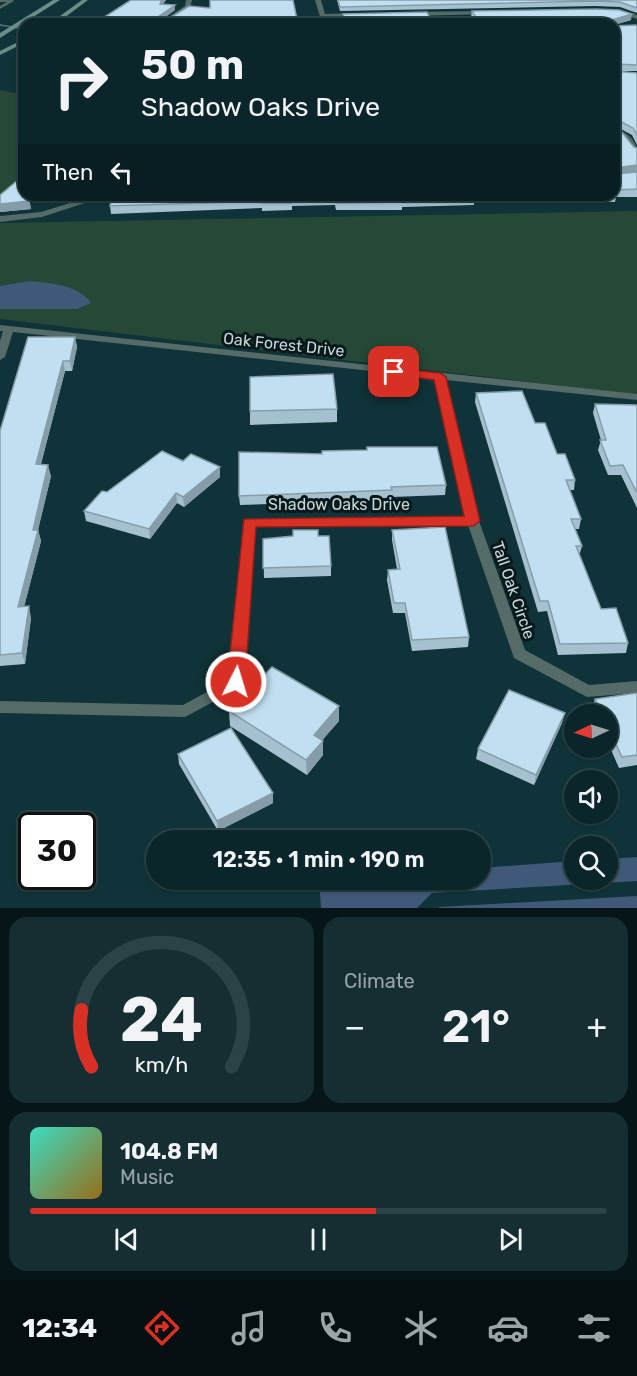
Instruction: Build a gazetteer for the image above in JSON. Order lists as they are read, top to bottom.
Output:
{
  "streets": {
    "street": ["Oak Forest Drive", "Shadow Oaks Drive", "Tall Oak Circle"]
  },
  "crossings": [
    ["Oak Forest Drive", "Tall Oak Circle"],
    ["Shadow Oaks Drive", "Tall Oak Circle"]
  ],
  "north": "left",
  "page": {
    "turn": ["50 m", "Shadow Oaks Drive"],
    "then": "Then",
    "limit": "30",
    "trip": "12:35 · 1 min · 190 m",
    "tile": "Climate",
    "heat": ["−", "21°", "+"],
    "song": ["104.8 FM", "Music"],
    "tabs": "12:34",
    "gauge": ["24", "km/h"]
  }
}
